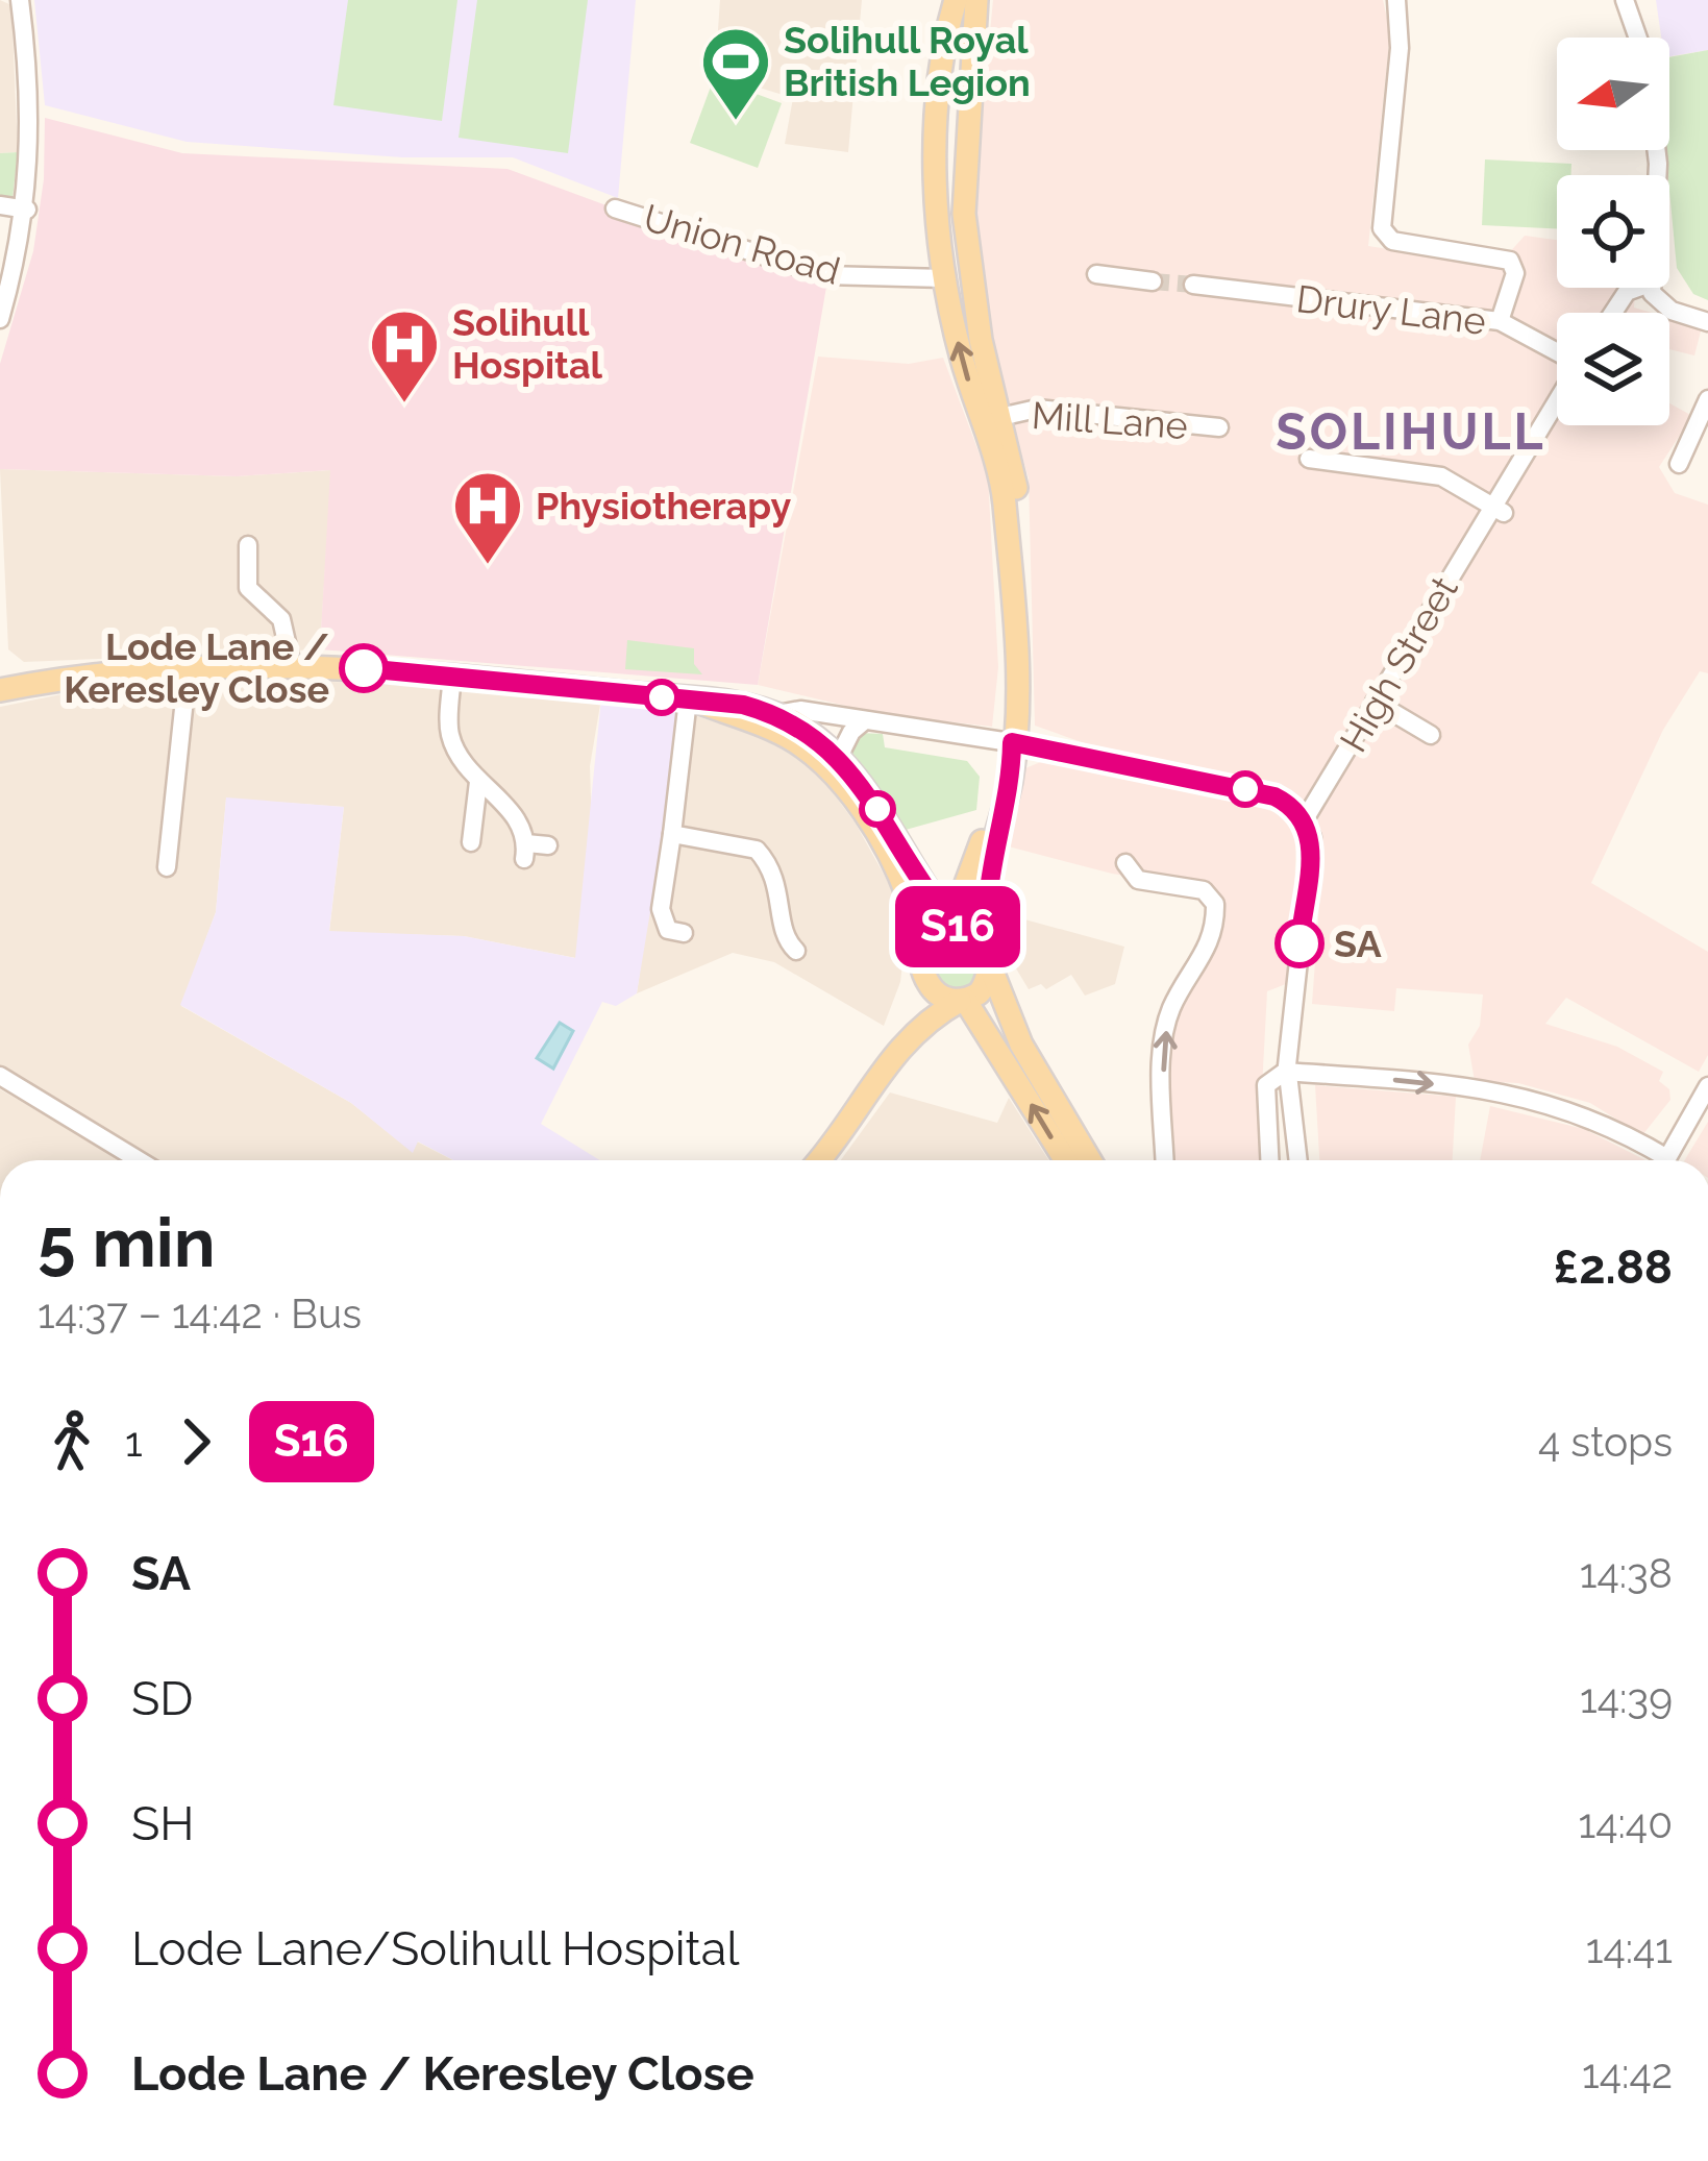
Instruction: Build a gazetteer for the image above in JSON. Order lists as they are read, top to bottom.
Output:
{
  "streets": {
    "street": [
      "Union Road",
      "Drury Lane",
      "Mill Lane",
      "High Street"
    ]
  },
  "districts": ["SOLIHULL"],
  "places": {
    "sports": ["Solihull Royal British Legion"],
    "hospital": ["Solihull Hospital", "Physiotherapy"],
    "other": ["Lode Lane / Keresley Close", "SA"]
  },
  "lines": ["bus line S16"],
  "north": "left",
  "page": {
    "on_map": "S16",
    "heading": ["5 min", "14:37 – 14:42 · Bus", "£2.88"],
    "legs": ["1", "S16", "4 stops"],
    "list": [
      {
        "name": "SA",
        "value": "14:38"
      },
      {
        "name": "SD",
        "value": "14:39"
      },
      {
        "name": "SH",
        "value": "14:40"
      },
      {
        "name": "Lode Lane/Solihull Hospital",
        "value": "14:41"
      },
      {
        "name": "Lode Lane / Keresley Close",
        "value": "14:42"
      }
    ]
  }
}
